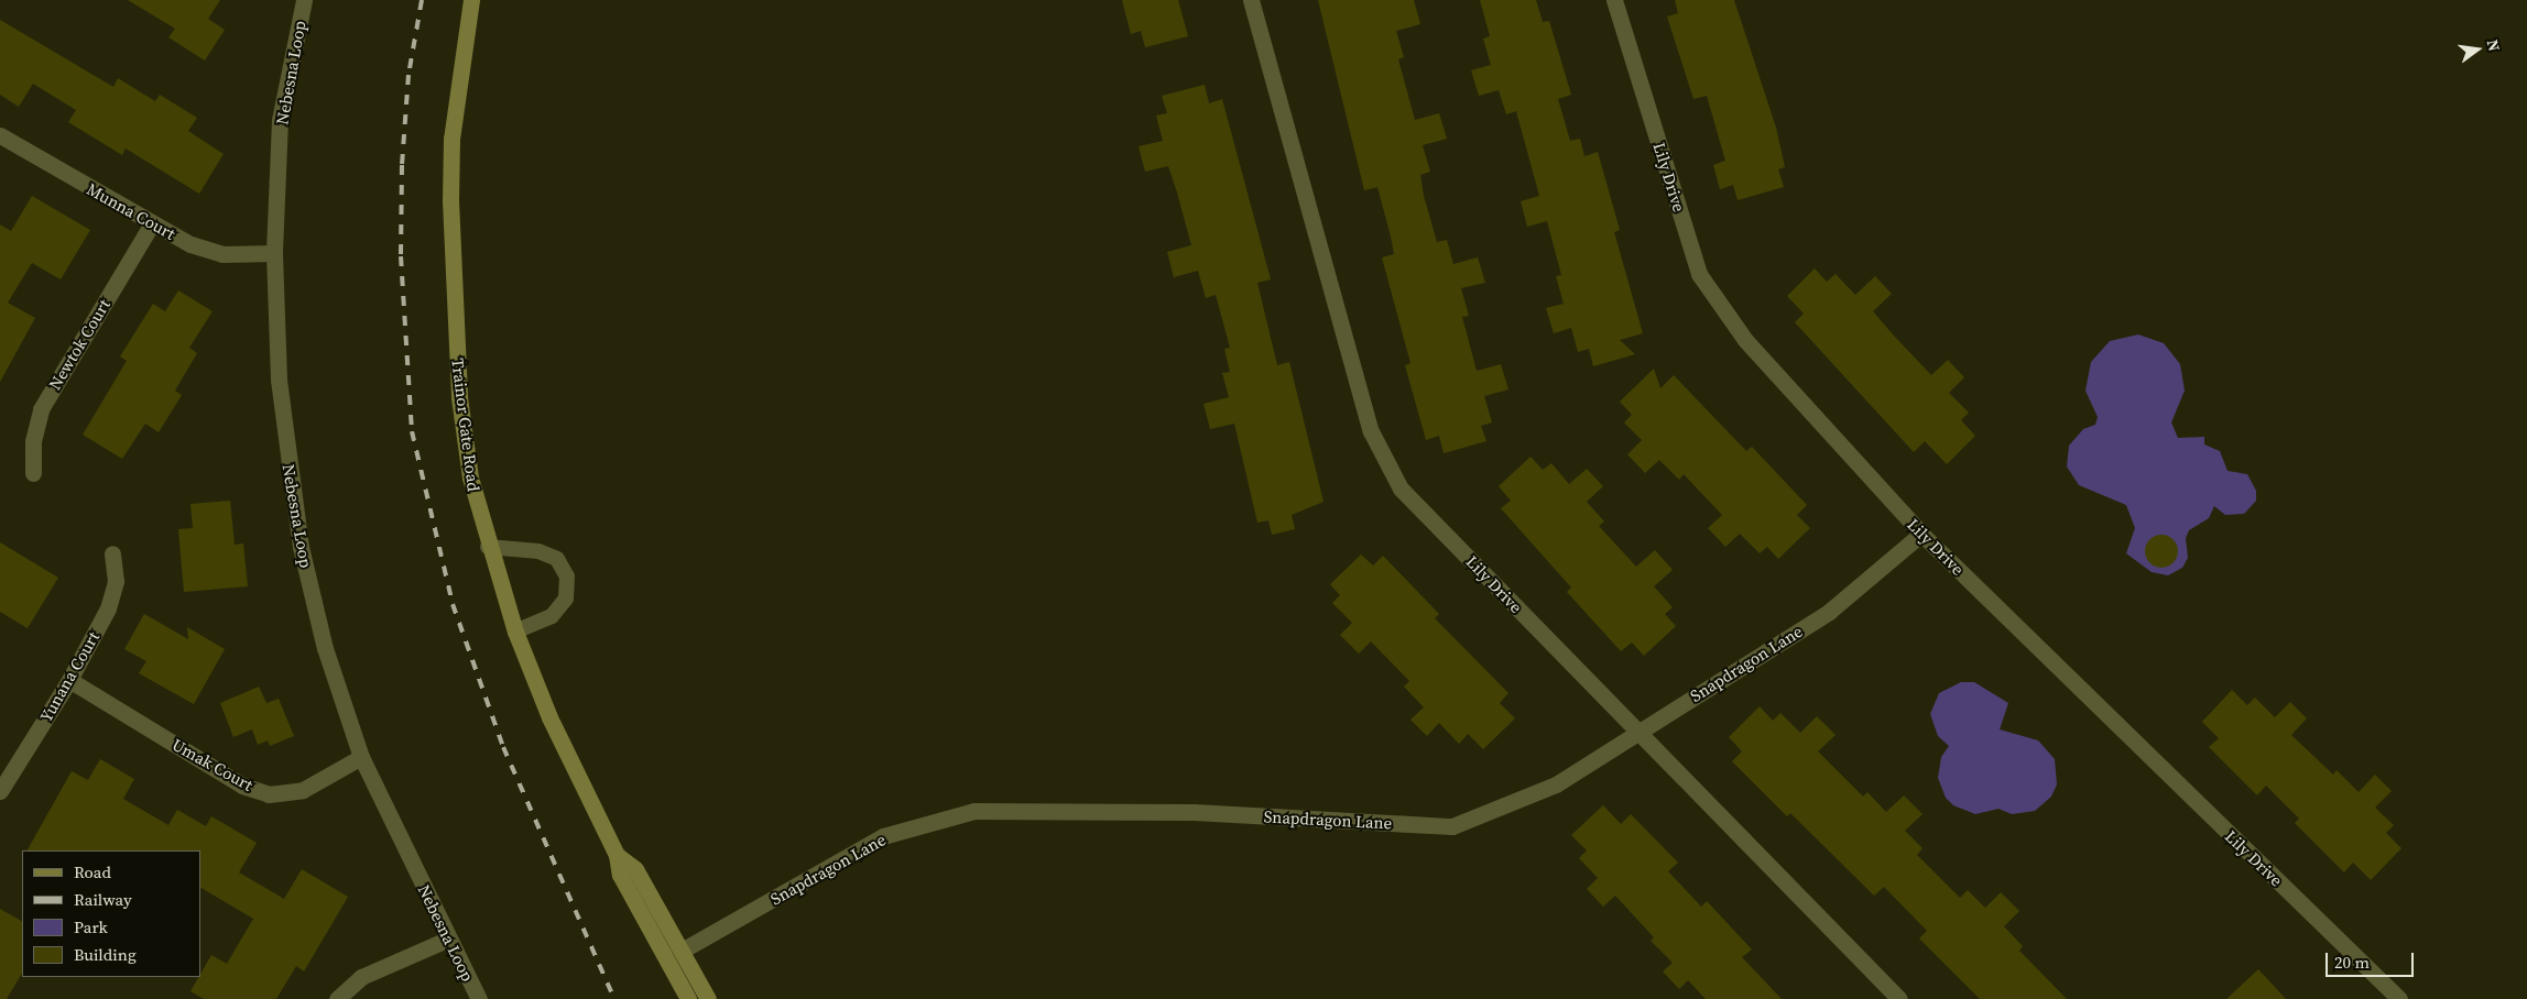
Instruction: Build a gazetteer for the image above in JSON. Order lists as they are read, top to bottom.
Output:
{
  "streets": {
    "main road": ["Trainor Gate Road"],
    "street": [
      "Nebesna Loop",
      "Lily Drive",
      "Munna Court",
      "Newtok Court",
      "Snapdragon Lane",
      "Yunana Court",
      "Umak Court"
    ]
  },
  "crossings": [
    ["Nebesna Loop", "Munna Court"],
    ["Nebesna Loop", "Umak Court"],
    ["Lily Drive", "Snapdragon Lane"],
    ["Munna Court", "Newtok Court"],
    ["Trainor Gate Road", "Snapdragon Lane"],
    ["Yunana Court", "Umak Court"]
  ],
  "legend": [
    "Road",
    "Railway",
    "Park",
    "Building"
  ],
  "scale_bar": "20 m",
  "north": "right"
}
